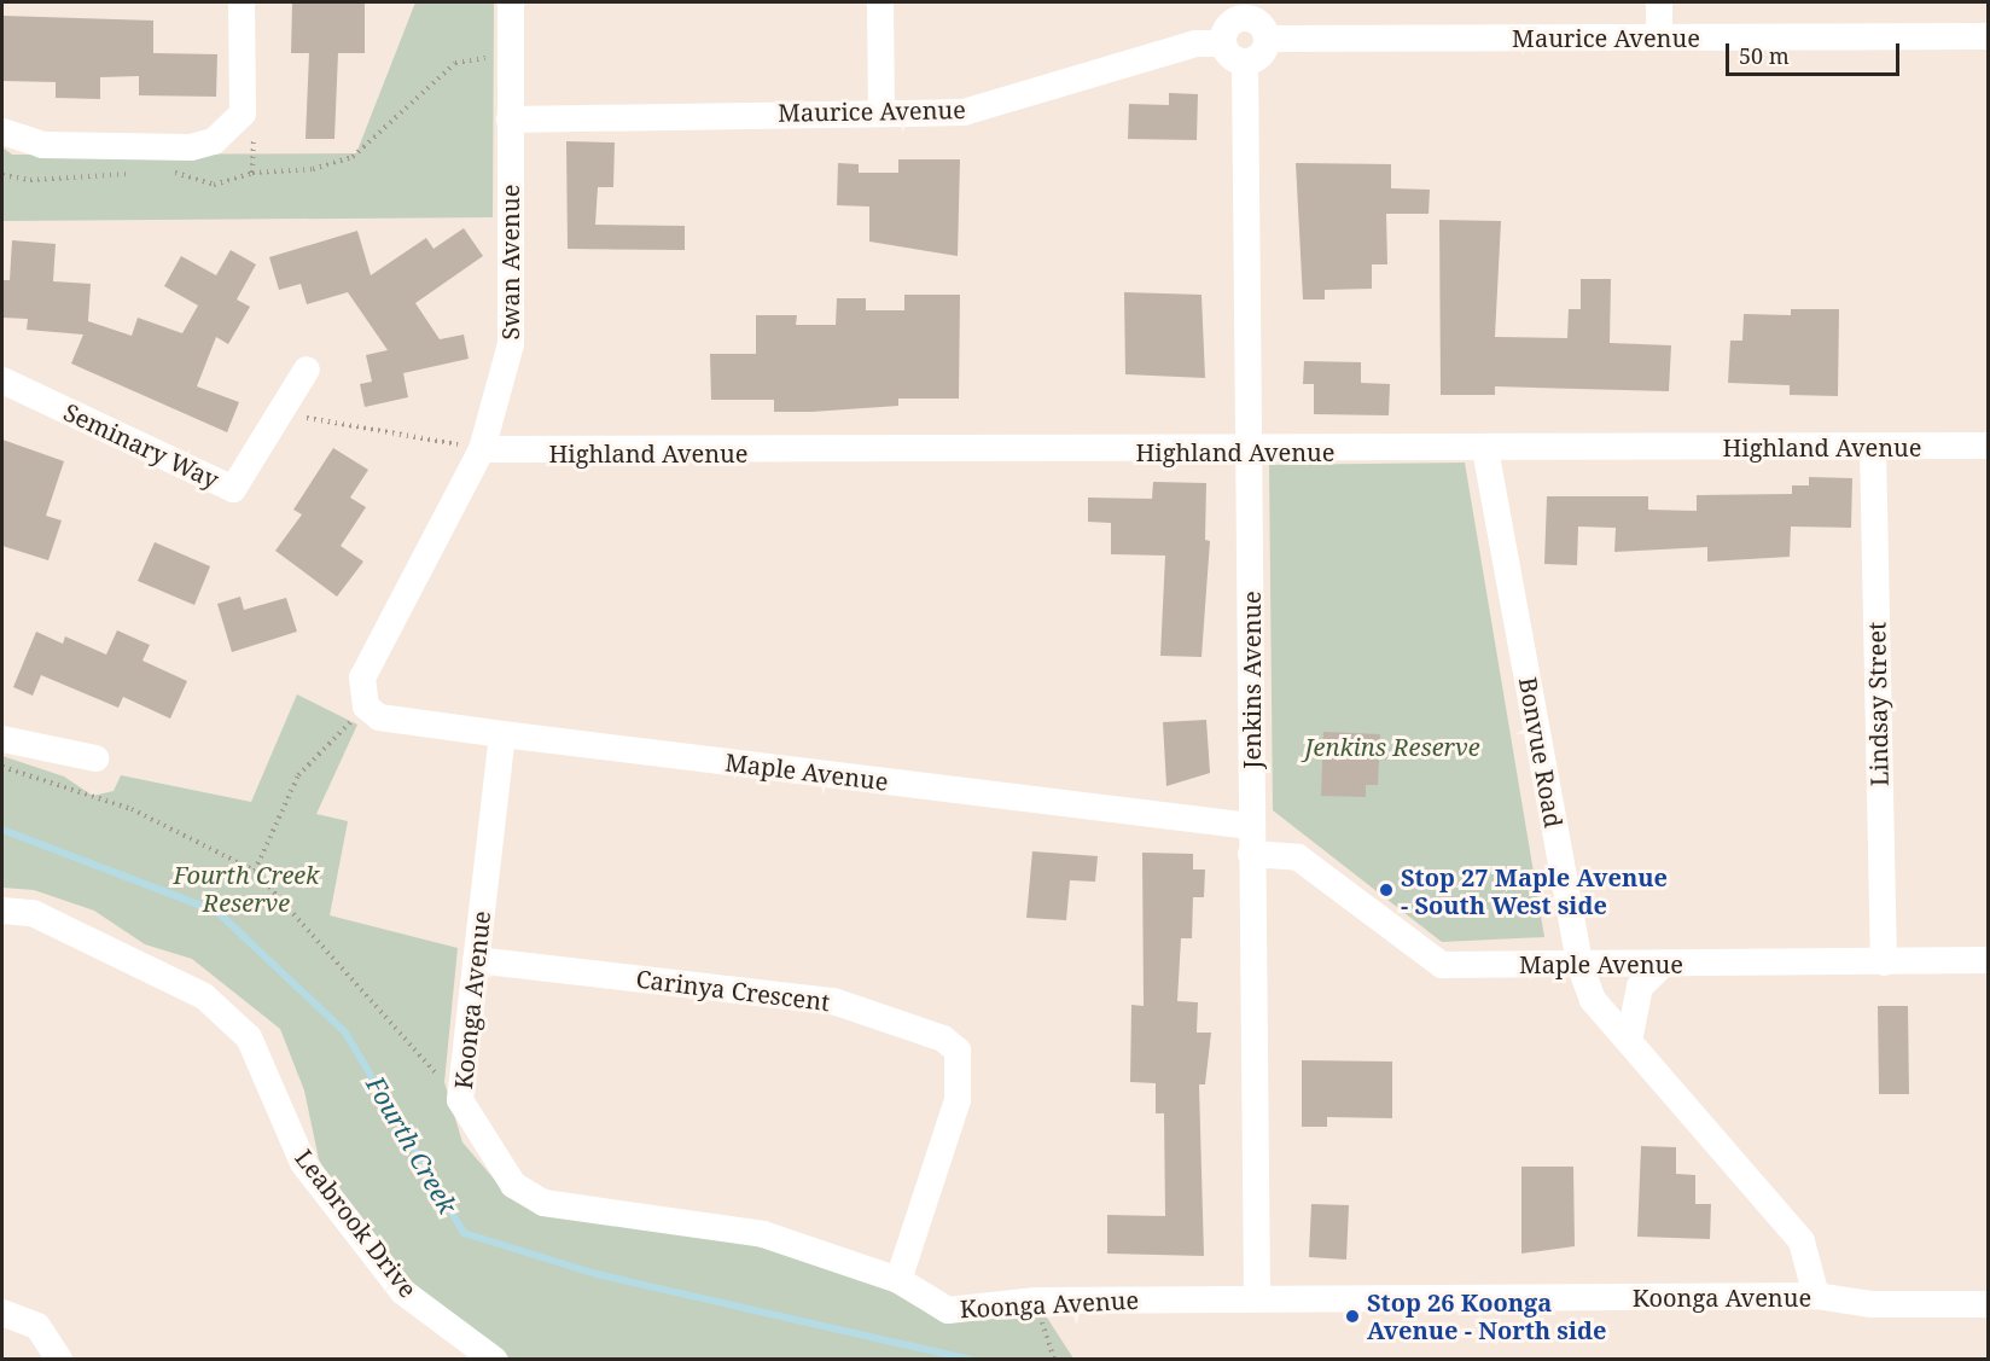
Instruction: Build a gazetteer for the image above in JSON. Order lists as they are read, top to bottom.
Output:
{
  "streets": {
    "street": [
      "Maurice Avenue",
      "Swan Avenue",
      "Seminary Way",
      "Highland Avenue",
      "Jenkins Avenue",
      "Lindsay Street",
      "Bonvue Road",
      "Maple Avenue",
      "Carinya Crescent",
      "Koonga Avenue",
      "Leabrook Drive"
    ]
  },
  "crossings": [
    ["Maurice Avenue", "Swan Avenue"],
    ["Maurice Avenue", "Jenkins Avenue"],
    ["Swan Avenue", "Highland Avenue"],
    ["Swan Avenue", "Maple Avenue"],
    ["Highland Avenue", "Jenkins Avenue"],
    ["Highland Avenue", "Lindsay Street"],
    ["Highland Avenue", "Bonvue Road"],
    ["Jenkins Avenue", "Maple Avenue"],
    ["Jenkins Avenue", "Koonga Avenue"],
    ["Lindsay Street", "Maple Avenue"],
    ["Bonvue Road", "Maple Avenue"],
    ["Bonvue Road", "Koonga Avenue"],
    ["Maple Avenue", "Koonga Avenue"],
    ["Carinya Crescent", "Koonga Avenue"]
  ],
  "water": ["Fourth Creek"],
  "parks": ["Jenkins Reserve", "Fourth Creek Reserve"],
  "places": ["Stop 27 Maple Avenue - South West side", "Stop 26 Koonga Avenue - North side"],
  "scale_bar": "50 m"
}
